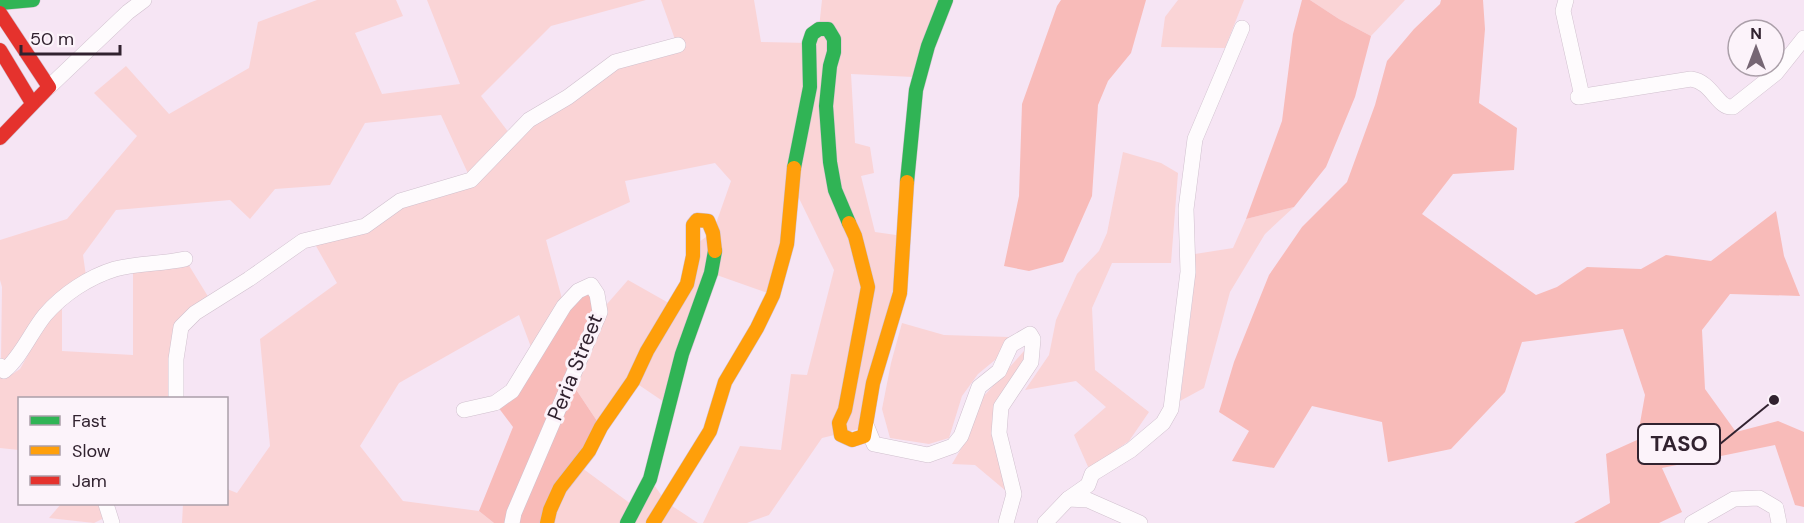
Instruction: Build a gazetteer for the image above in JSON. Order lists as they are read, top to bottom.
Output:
{
  "streets": {
    "street": ["Peria Street"]
  },
  "places": ["TASO"],
  "legend": ["Fast", "Slow", "Jam"],
  "scale_bar": "50 m",
  "north": "top"
}
